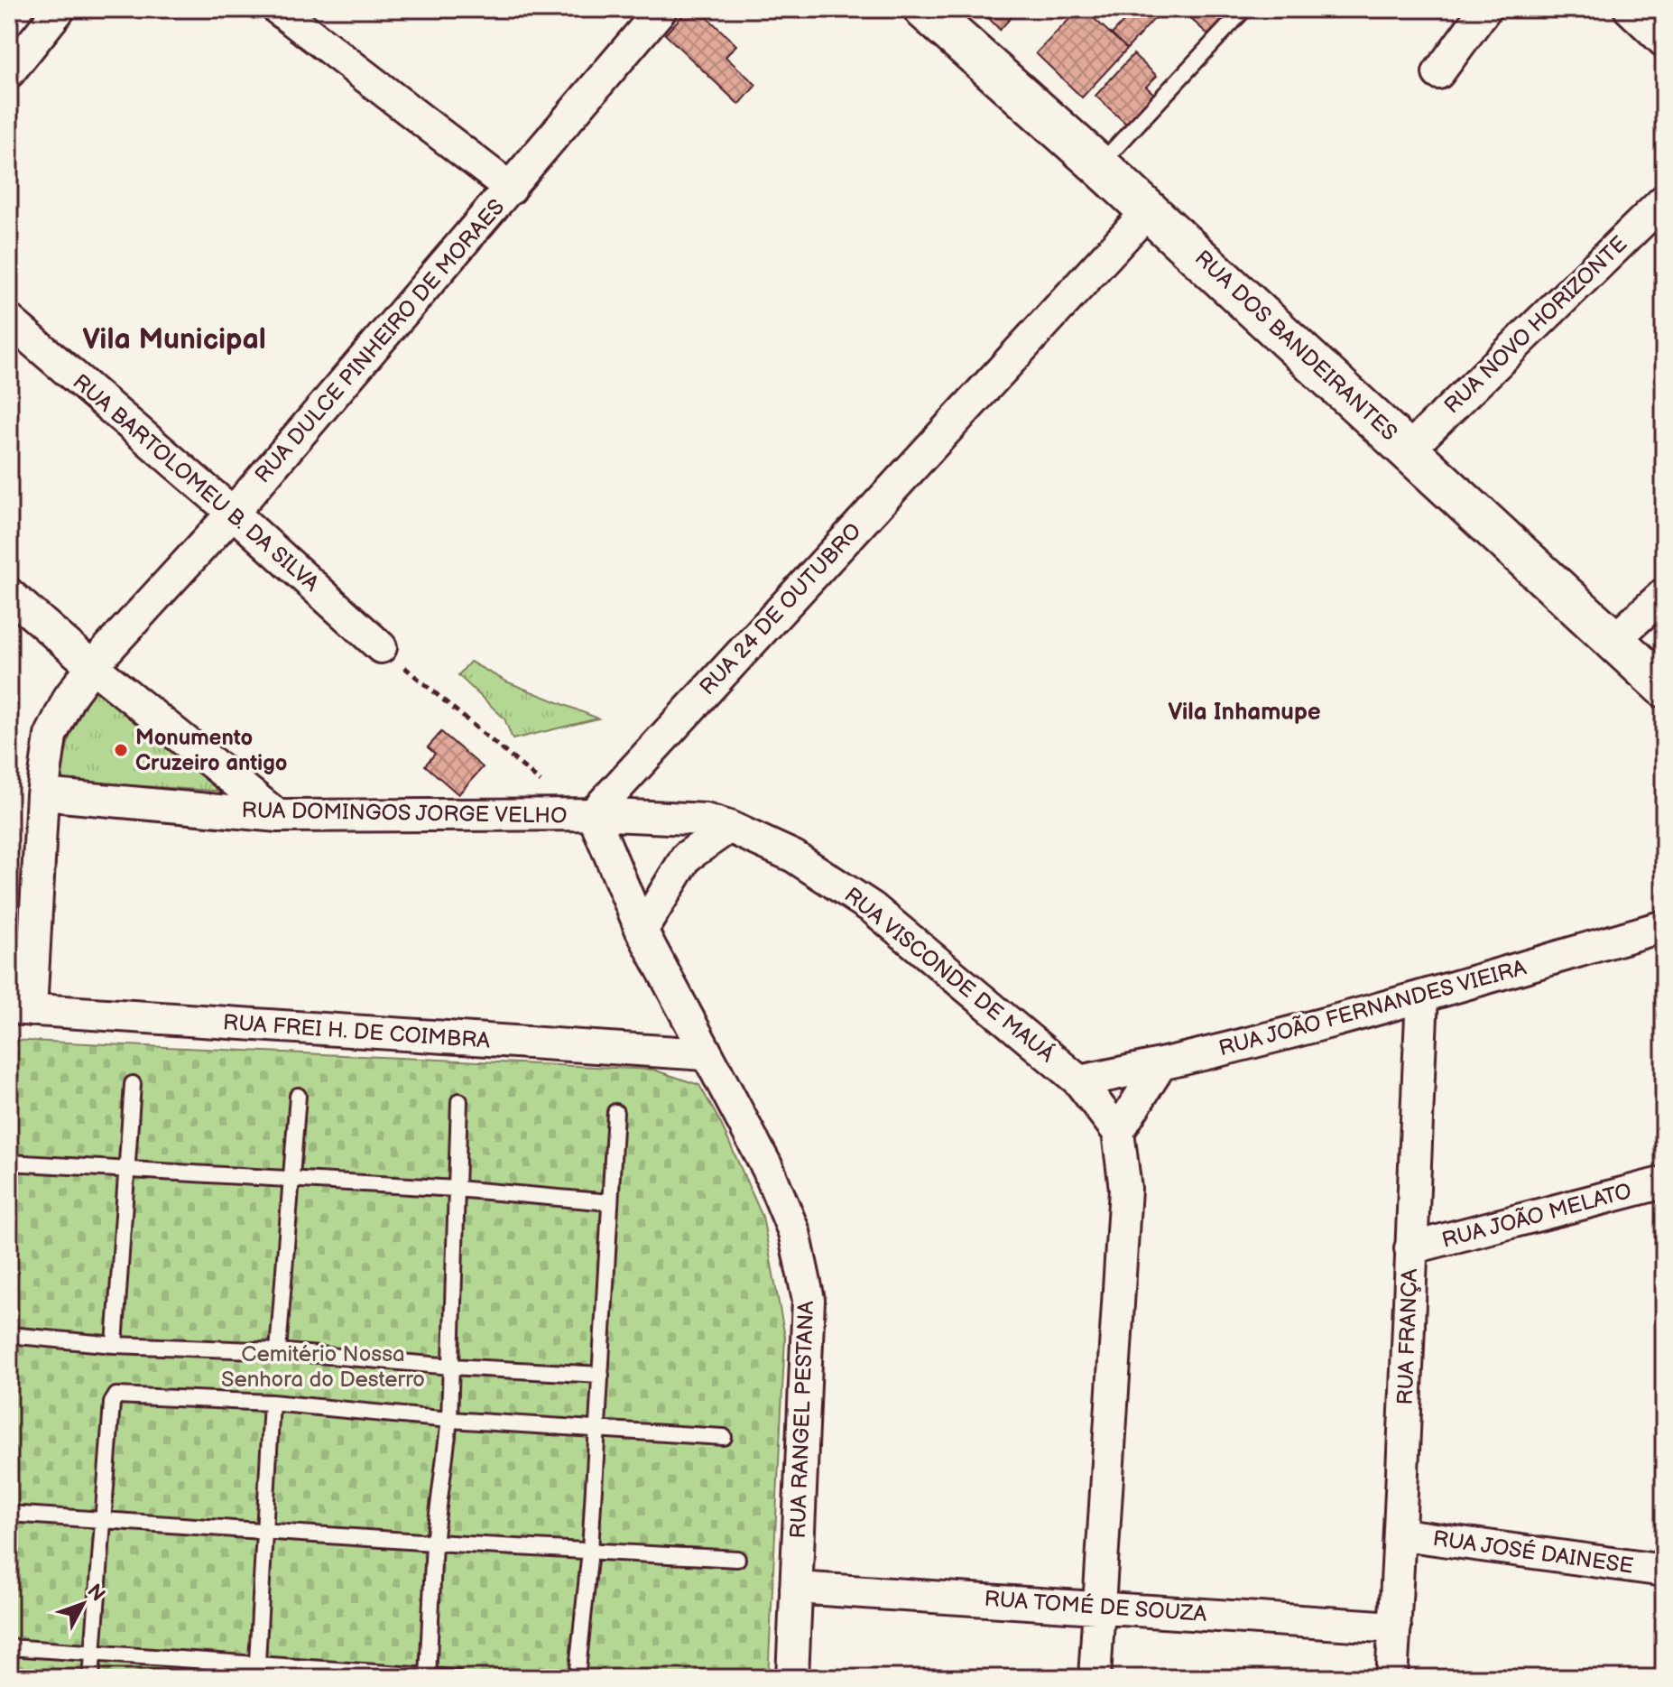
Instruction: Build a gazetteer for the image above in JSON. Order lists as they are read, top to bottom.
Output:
{
  "streets": {
    "street": [
      "RUA NOVO HORIZONTE",
      "RUA DULCE PINHEIRO DE MORAES",
      "RUA DOS BANDEIRANTES",
      "RUA BARTOLOMEU B. DA SILVA",
      "RUA 24 DE OUTUBRO",
      "RUA DOMINGOS JORGE VELHO",
      "RUA VISCONDE DE MAUÁ",
      "RUA JOÃO FERNANDES VIEIRA",
      "RUA FREI H. DE COIMBRA",
      "RUA JOÃO MELATO",
      "RUA FRANÇA",
      "RUA RANGEL PESTANA",
      "RUA JOSÉ DAINESE",
      "RUA TOMÉ DE SOUZA"
    ]
  },
  "crossings": [
    ["RUA NOVO HORIZONTE", "RUA DOS BANDEIRANTES"],
    ["RUA DULCE PINHEIRO DE MORAES", "RUA BARTOLOMEU B. DA SILVA"],
    ["RUA DULCE PINHEIRO DE MORAES", "RUA DOMINGOS JORGE VELHO"],
    ["RUA DULCE PINHEIRO DE MORAES", "RUA FREI H. DE COIMBRA"],
    ["RUA DOS BANDEIRANTES", "RUA 24 DE OUTUBRO"],
    ["RUA 24 DE OUTUBRO", "RUA DOMINGOS JORGE VELHO"],
    ["RUA 24 DE OUTUBRO", "RUA VISCONDE DE MAUÁ"],
    ["RUA DOMINGOS JORGE VELHO", "RUA VISCONDE DE MAUÁ"],
    ["RUA VISCONDE DE MAUÁ", "RUA JOÃO FERNANDES VIEIRA"],
    ["RUA JOÃO FERNANDES VIEIRA", "RUA FRANÇA"],
    ["RUA FREI H. DE COIMBRA", "RUA RANGEL PESTANA"],
    ["RUA JOÃO MELATO", "RUA FRANÇA"],
    ["RUA FRANÇA", "RUA JOSÉ DAINESE"],
    ["RUA FRANÇA", "RUA TOMÉ DE SOUZA"],
    ["RUA RANGEL PESTANA", "RUA TOMÉ DE SOUZA"]
  ],
  "districts": ["Vila Municipal", "Vila Inhamupe"],
  "parks": ["Cemitério Nossa Senhora do Desterro"],
  "places": ["Monumento Cruzeiro antigo"],
  "north": "top right"
}
